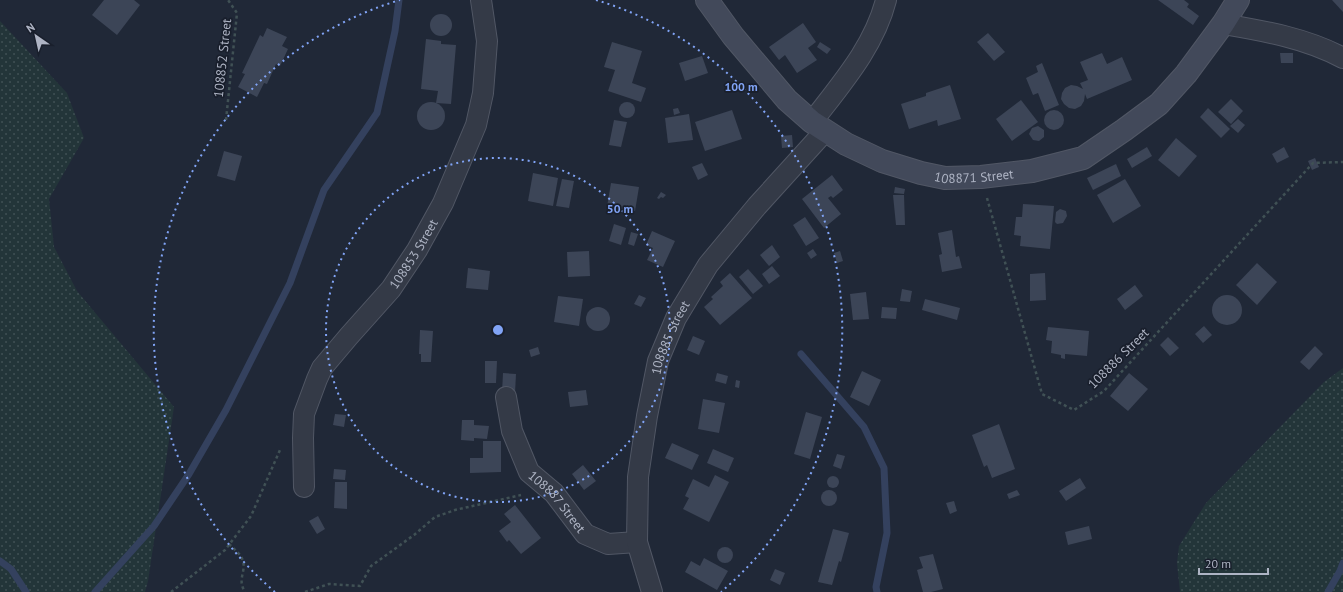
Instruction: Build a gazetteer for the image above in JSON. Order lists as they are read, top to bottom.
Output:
{
  "streets": {
    "street": [
      "108871 Street",
      "108853 Street",
      "108885 Street",
      "108887 Street"
    ],
    "path": ["108852 Street", "108886 Street"]
  },
  "crossings": [
    ["108871 Street", "108885 Street"],
    ["108871 Street", "108886 Street"],
    ["108885 Street", "108887 Street"]
  ],
  "scale_bar": "20 m",
  "north": "top left",
  "rings": ["100 m", "50 m"]
}
